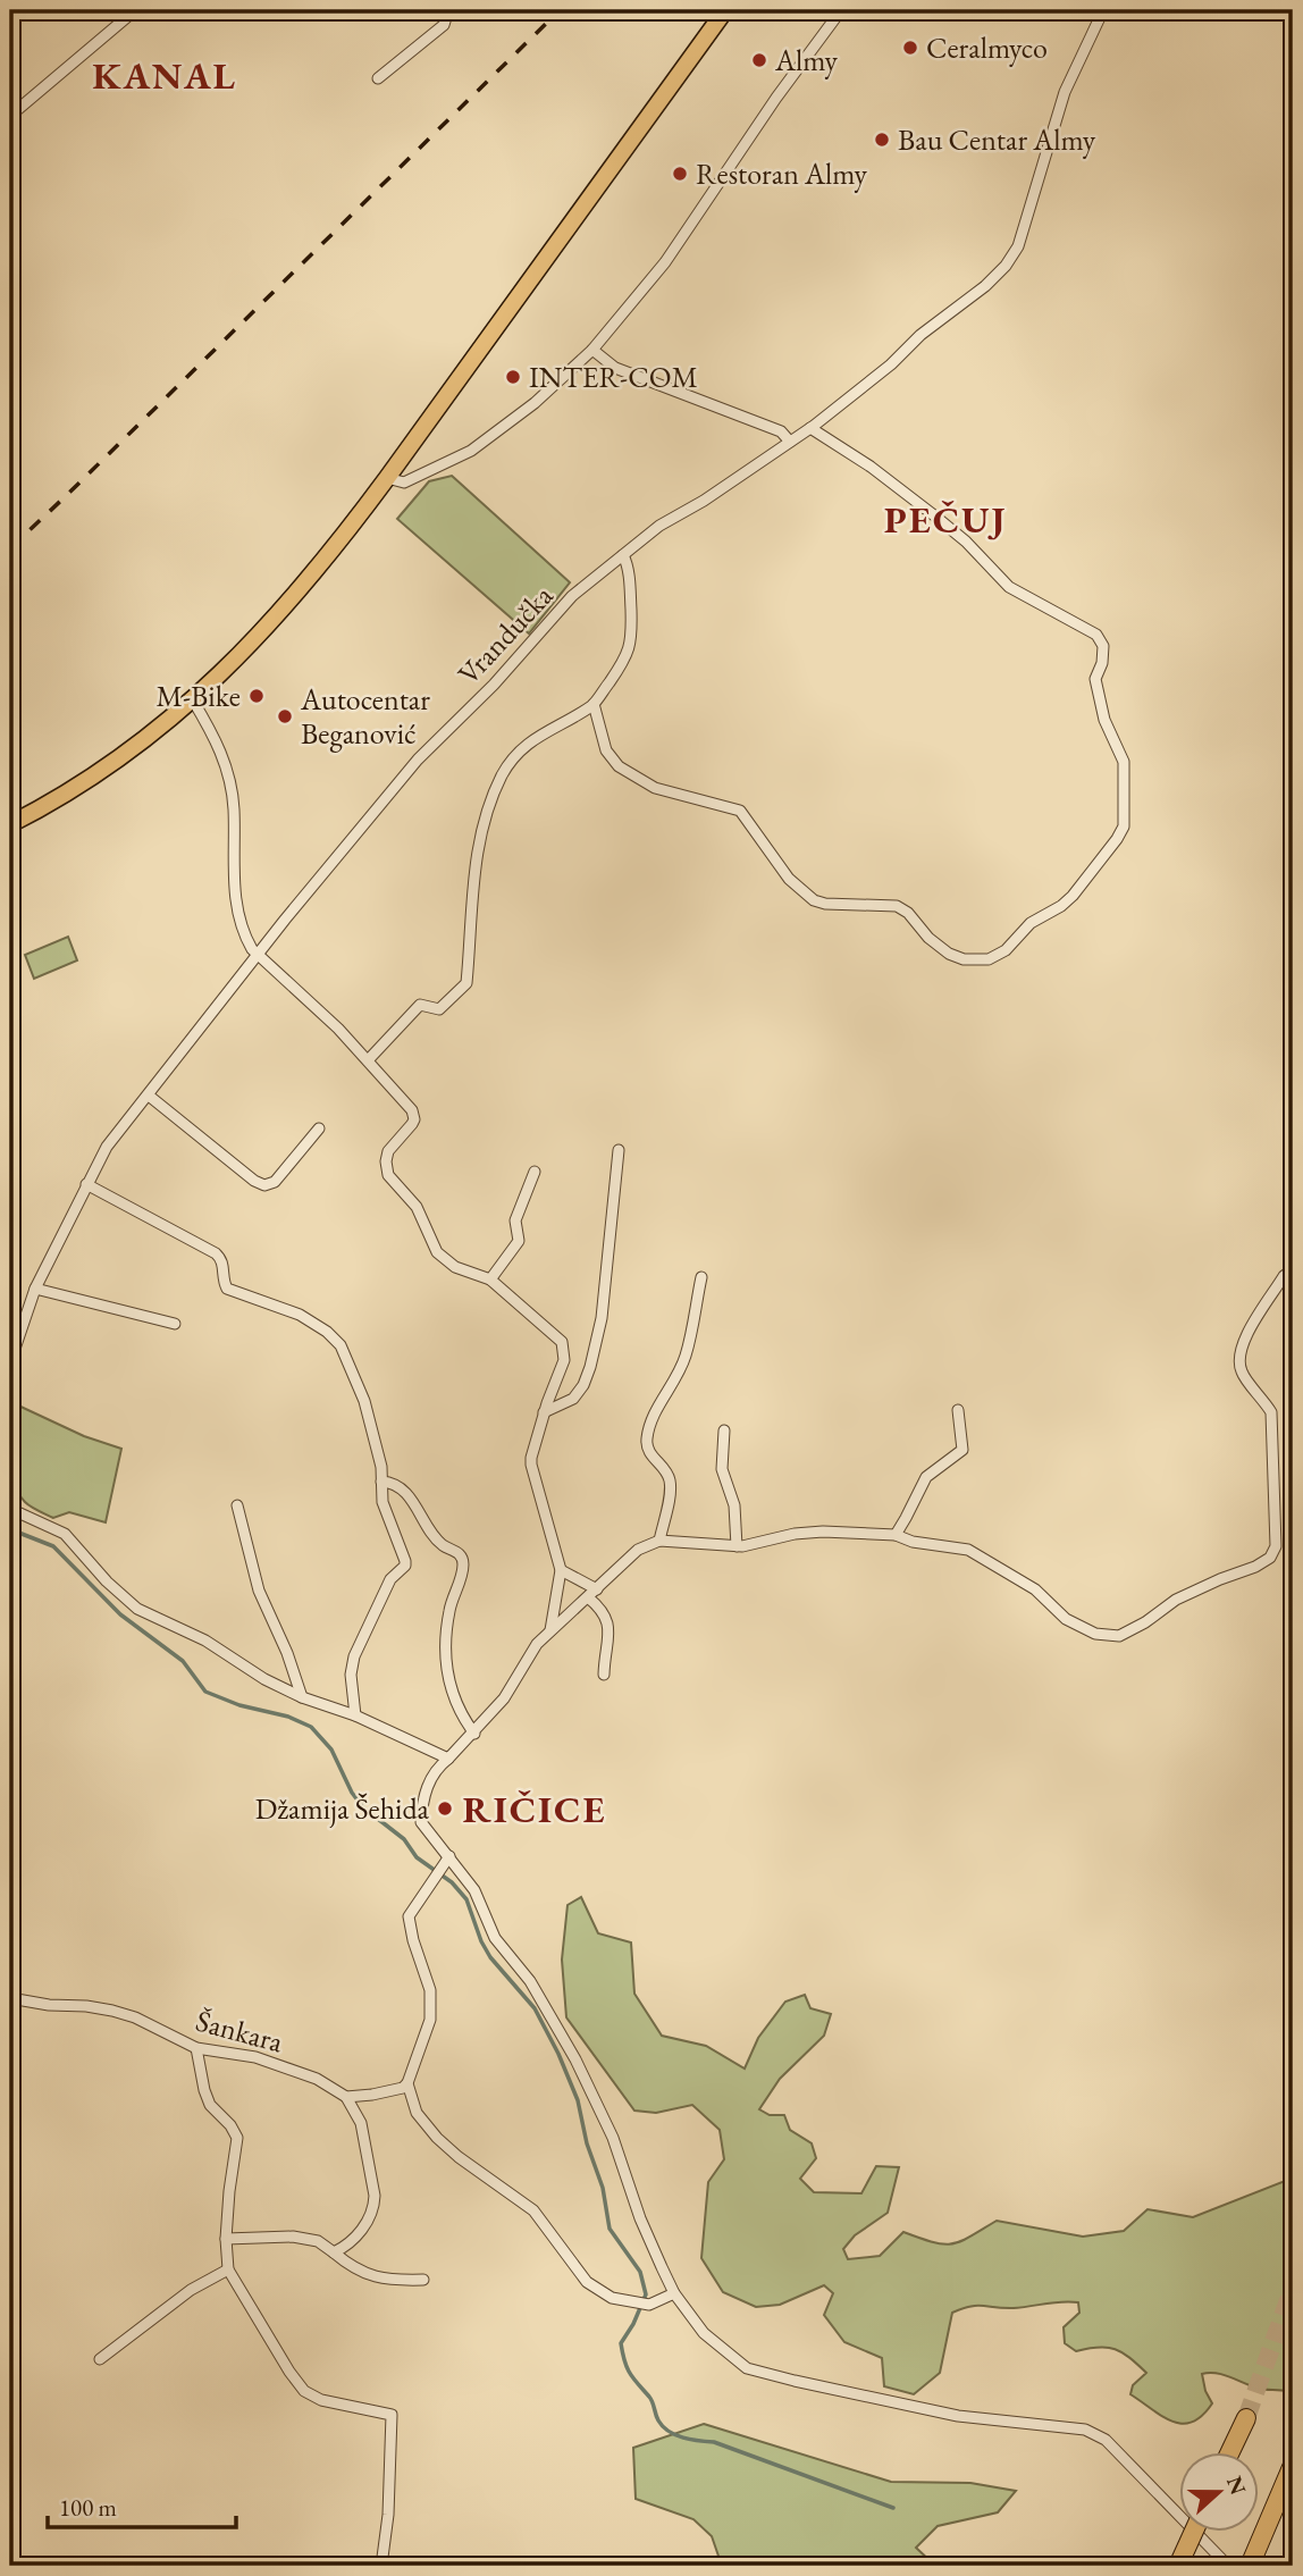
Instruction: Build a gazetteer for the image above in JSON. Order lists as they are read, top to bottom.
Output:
{
  "streets": {
    "street": ["Vrandučka", "Šankara"]
  },
  "districts": ["KANAL", "PEČUJ", "RIČICE"],
  "places": [
    "Ceralmyco",
    "Almy",
    "Bau Centar Almy",
    "Restoran Almy",
    "INTER-COM",
    "M-Bike",
    "Autocentar Beganović",
    "Džamija Šehida"
  ],
  "scale_bar": "100 m",
  "north": "right"
}
